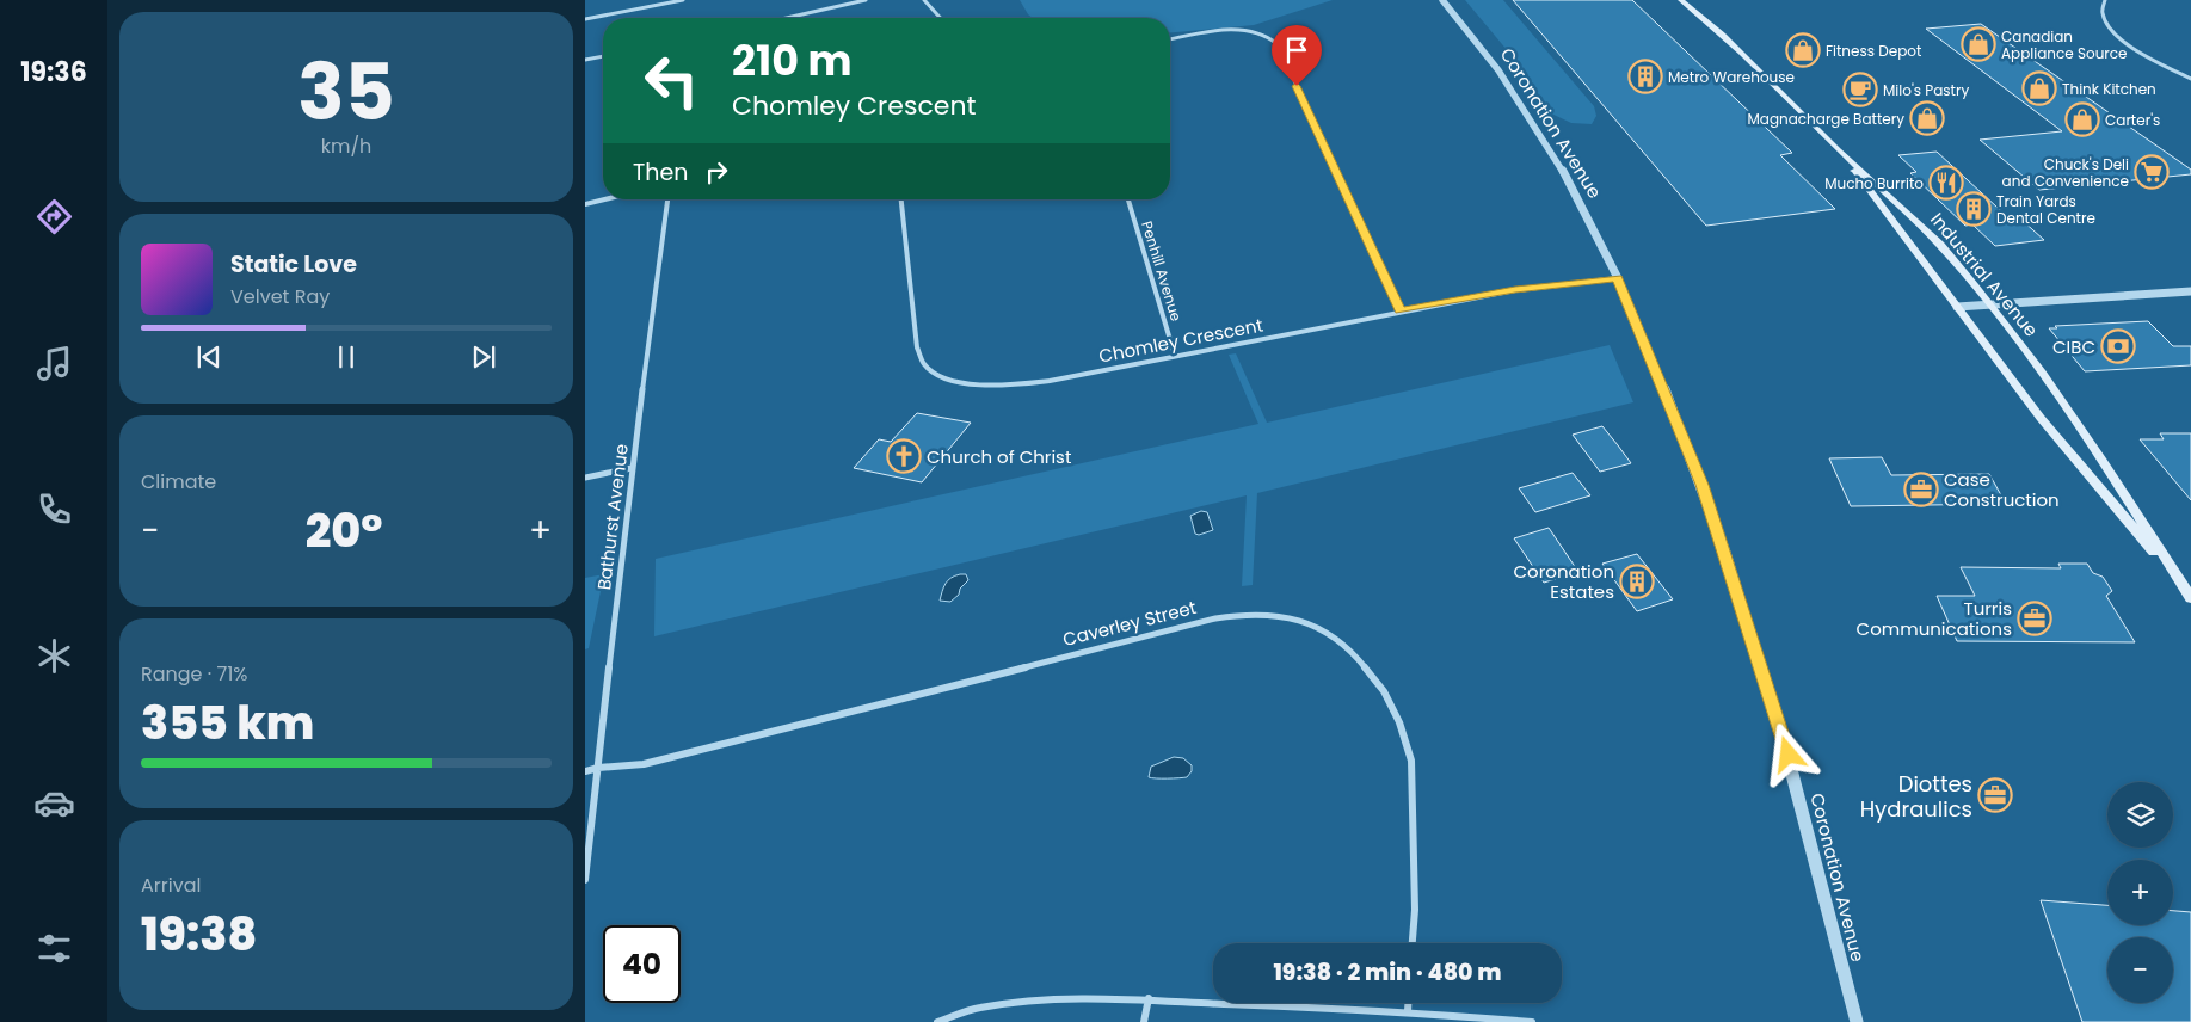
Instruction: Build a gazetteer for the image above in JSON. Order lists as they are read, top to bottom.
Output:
{
  "streets": {
    "main road": ["Industrial Avenue"],
    "street": [
      "Coronation Avenue",
      "Penhill Avenue",
      "Chomley Crescent",
      "Bathurst Avenue",
      "Caverley Street"
    ]
  },
  "crossings": [
    ["Coronation Avenue", "Chomley Crescent"],
    ["Penhill Avenue", "Chomley Crescent"],
    ["Bathurst Avenue", "Caverley Street"]
  ],
  "places": {
    "shop": [
      "Canadian Appliance Source",
      "Fitness Depot",
      "Think Kitchen",
      "Magnacharge Battery",
      "Carter's"
    ],
    "building": ["Metro Warehouse", "Train Yards Dental Centre", "Coronation Estates"],
    "cafe": ["Milo's Pastry"],
    "supermarket": ["Chuck's Deli and Convenience"],
    "restaurant": ["Mucho Burrito"],
    "bank": ["CIBC"],
    "church": ["Church of Christ"],
    "office": ["Case Construction", "Turris Communications", "Diottes Hydraulics"]
  },
  "page": {
    "tabs": "19:36",
    "tile": [
      ["35", "km/h"],
      "Climate",
      ["Range · 71%", "355 km"],
      ["Arrival", "19:38"]
    ],
    "turn": ["210 m", "Chomley Crescent"],
    "then": "Then",
    "song": ["Static Love", "Velvet Ray"],
    "heat": ["−", "20°", "+"],
    "map_buttons": ["+", "−"],
    "limit": "40",
    "trip": "19:38 · 2 min · 480 m"
  }
}
